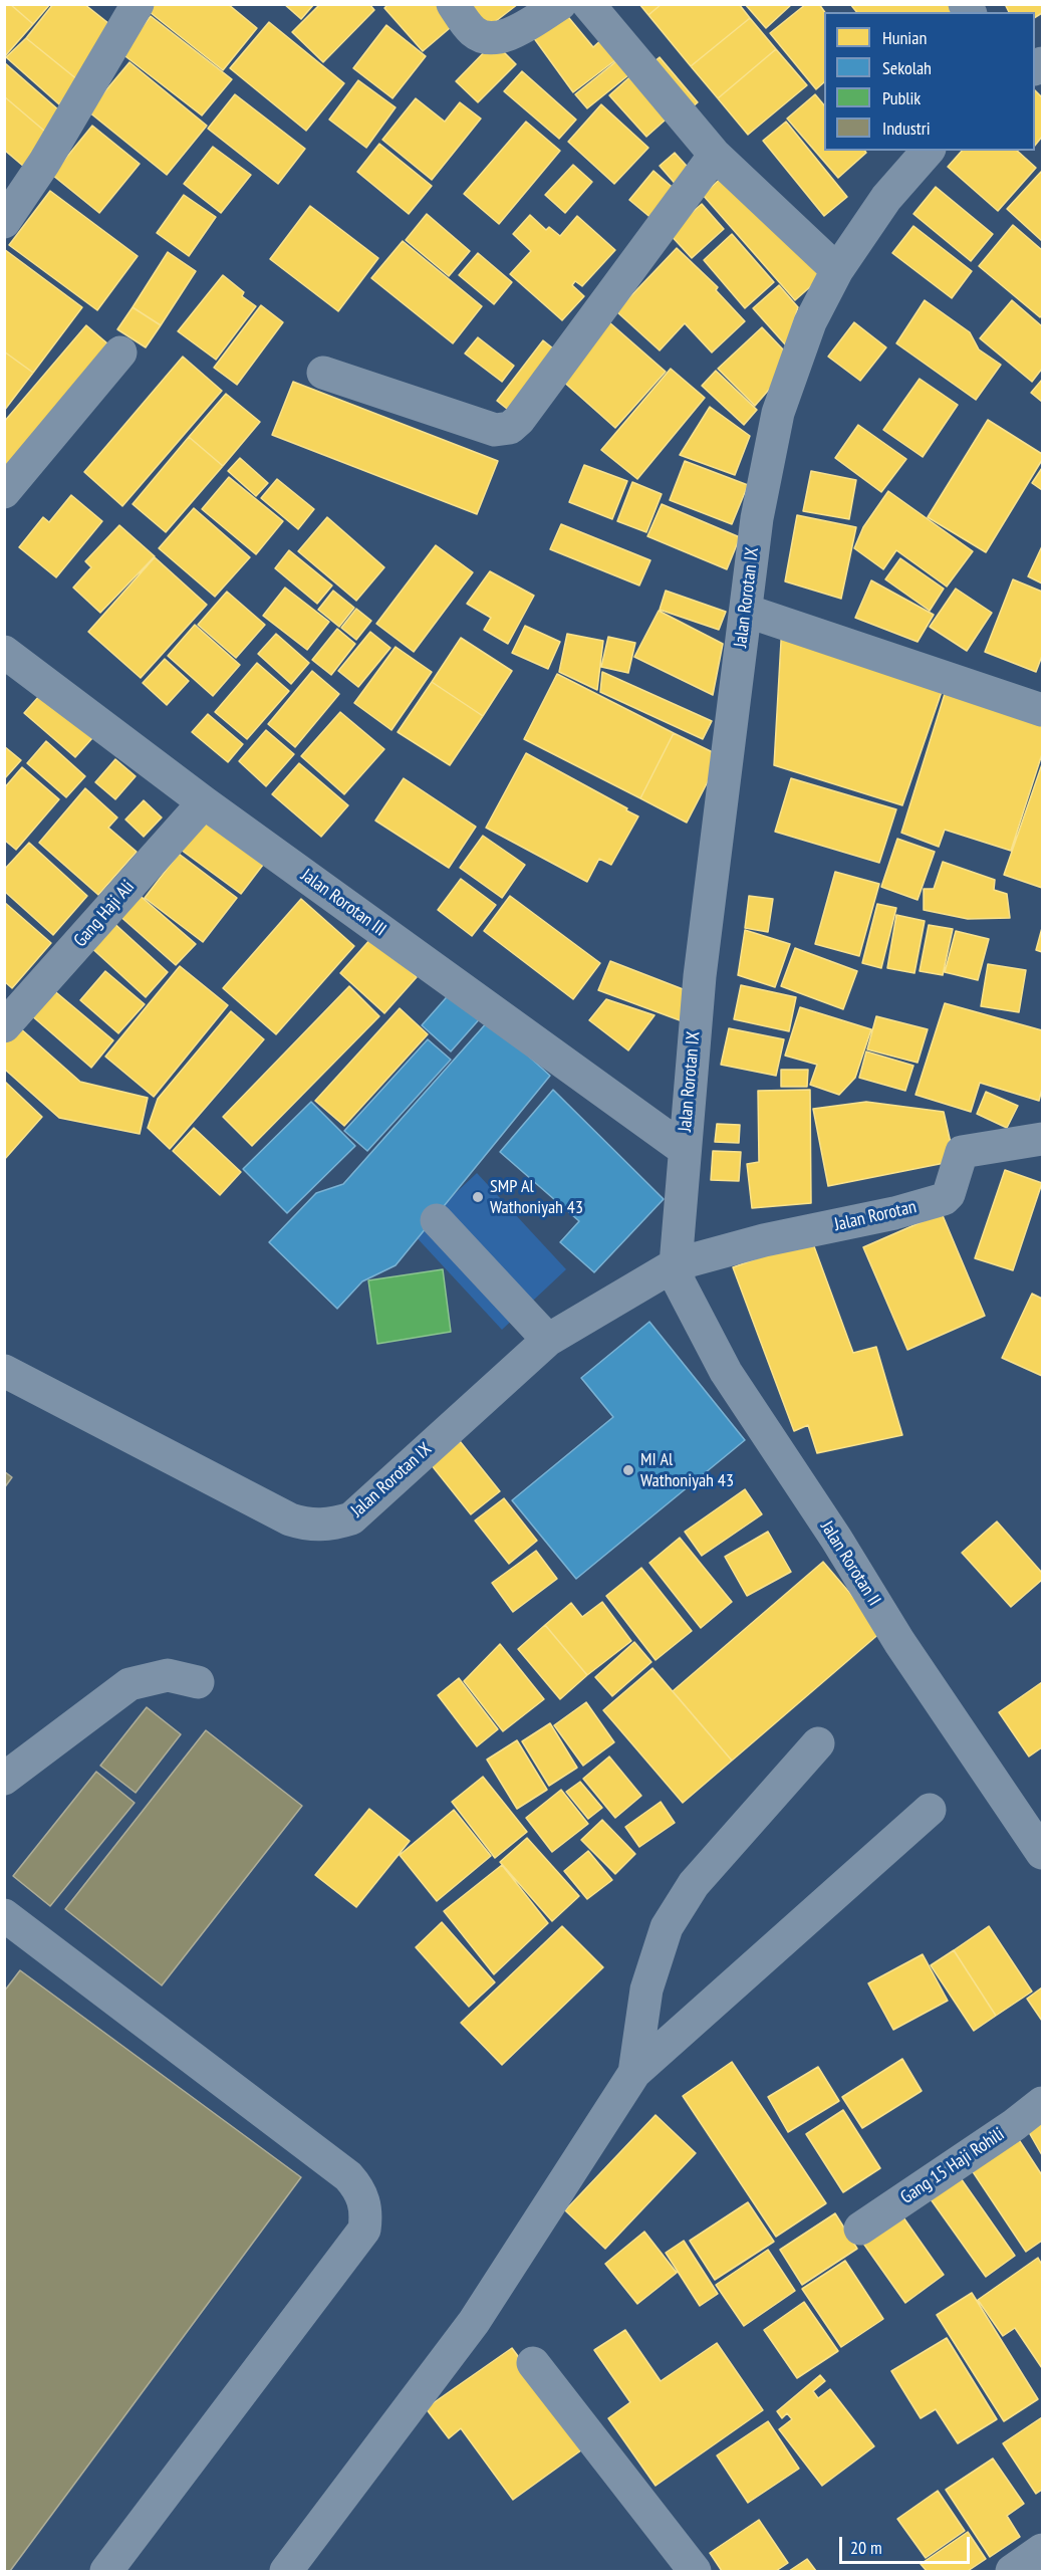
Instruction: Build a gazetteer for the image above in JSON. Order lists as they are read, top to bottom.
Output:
{
  "streets": {
    "street": [
      "Jalan Rorotan IX",
      "Jalan Rorotan III",
      "Gang Haji Ali",
      "Jalan Rorotan",
      "Jalan Rorotan II",
      "Gang 15 Haji Rohili"
    ]
  },
  "crossings": [
    ["Jalan Rorotan IX", "Jalan Rorotan III"],
    ["Jalan Rorotan IX", "Jalan Rorotan"],
    ["Jalan Rorotan IX", "Jalan Rorotan II"],
    ["Jalan Rorotan III", "Gang Haji Ali"],
    ["Jalan Rorotan", "Jalan Rorotan II"]
  ],
  "places": ["SMP Al Wathoniyah 43", "MI Al Wathoniyah 43"],
  "legend": [
    "Hunian",
    "Sekolah",
    "Publik",
    "Industri"
  ],
  "scale_bar": "20 m"
}
